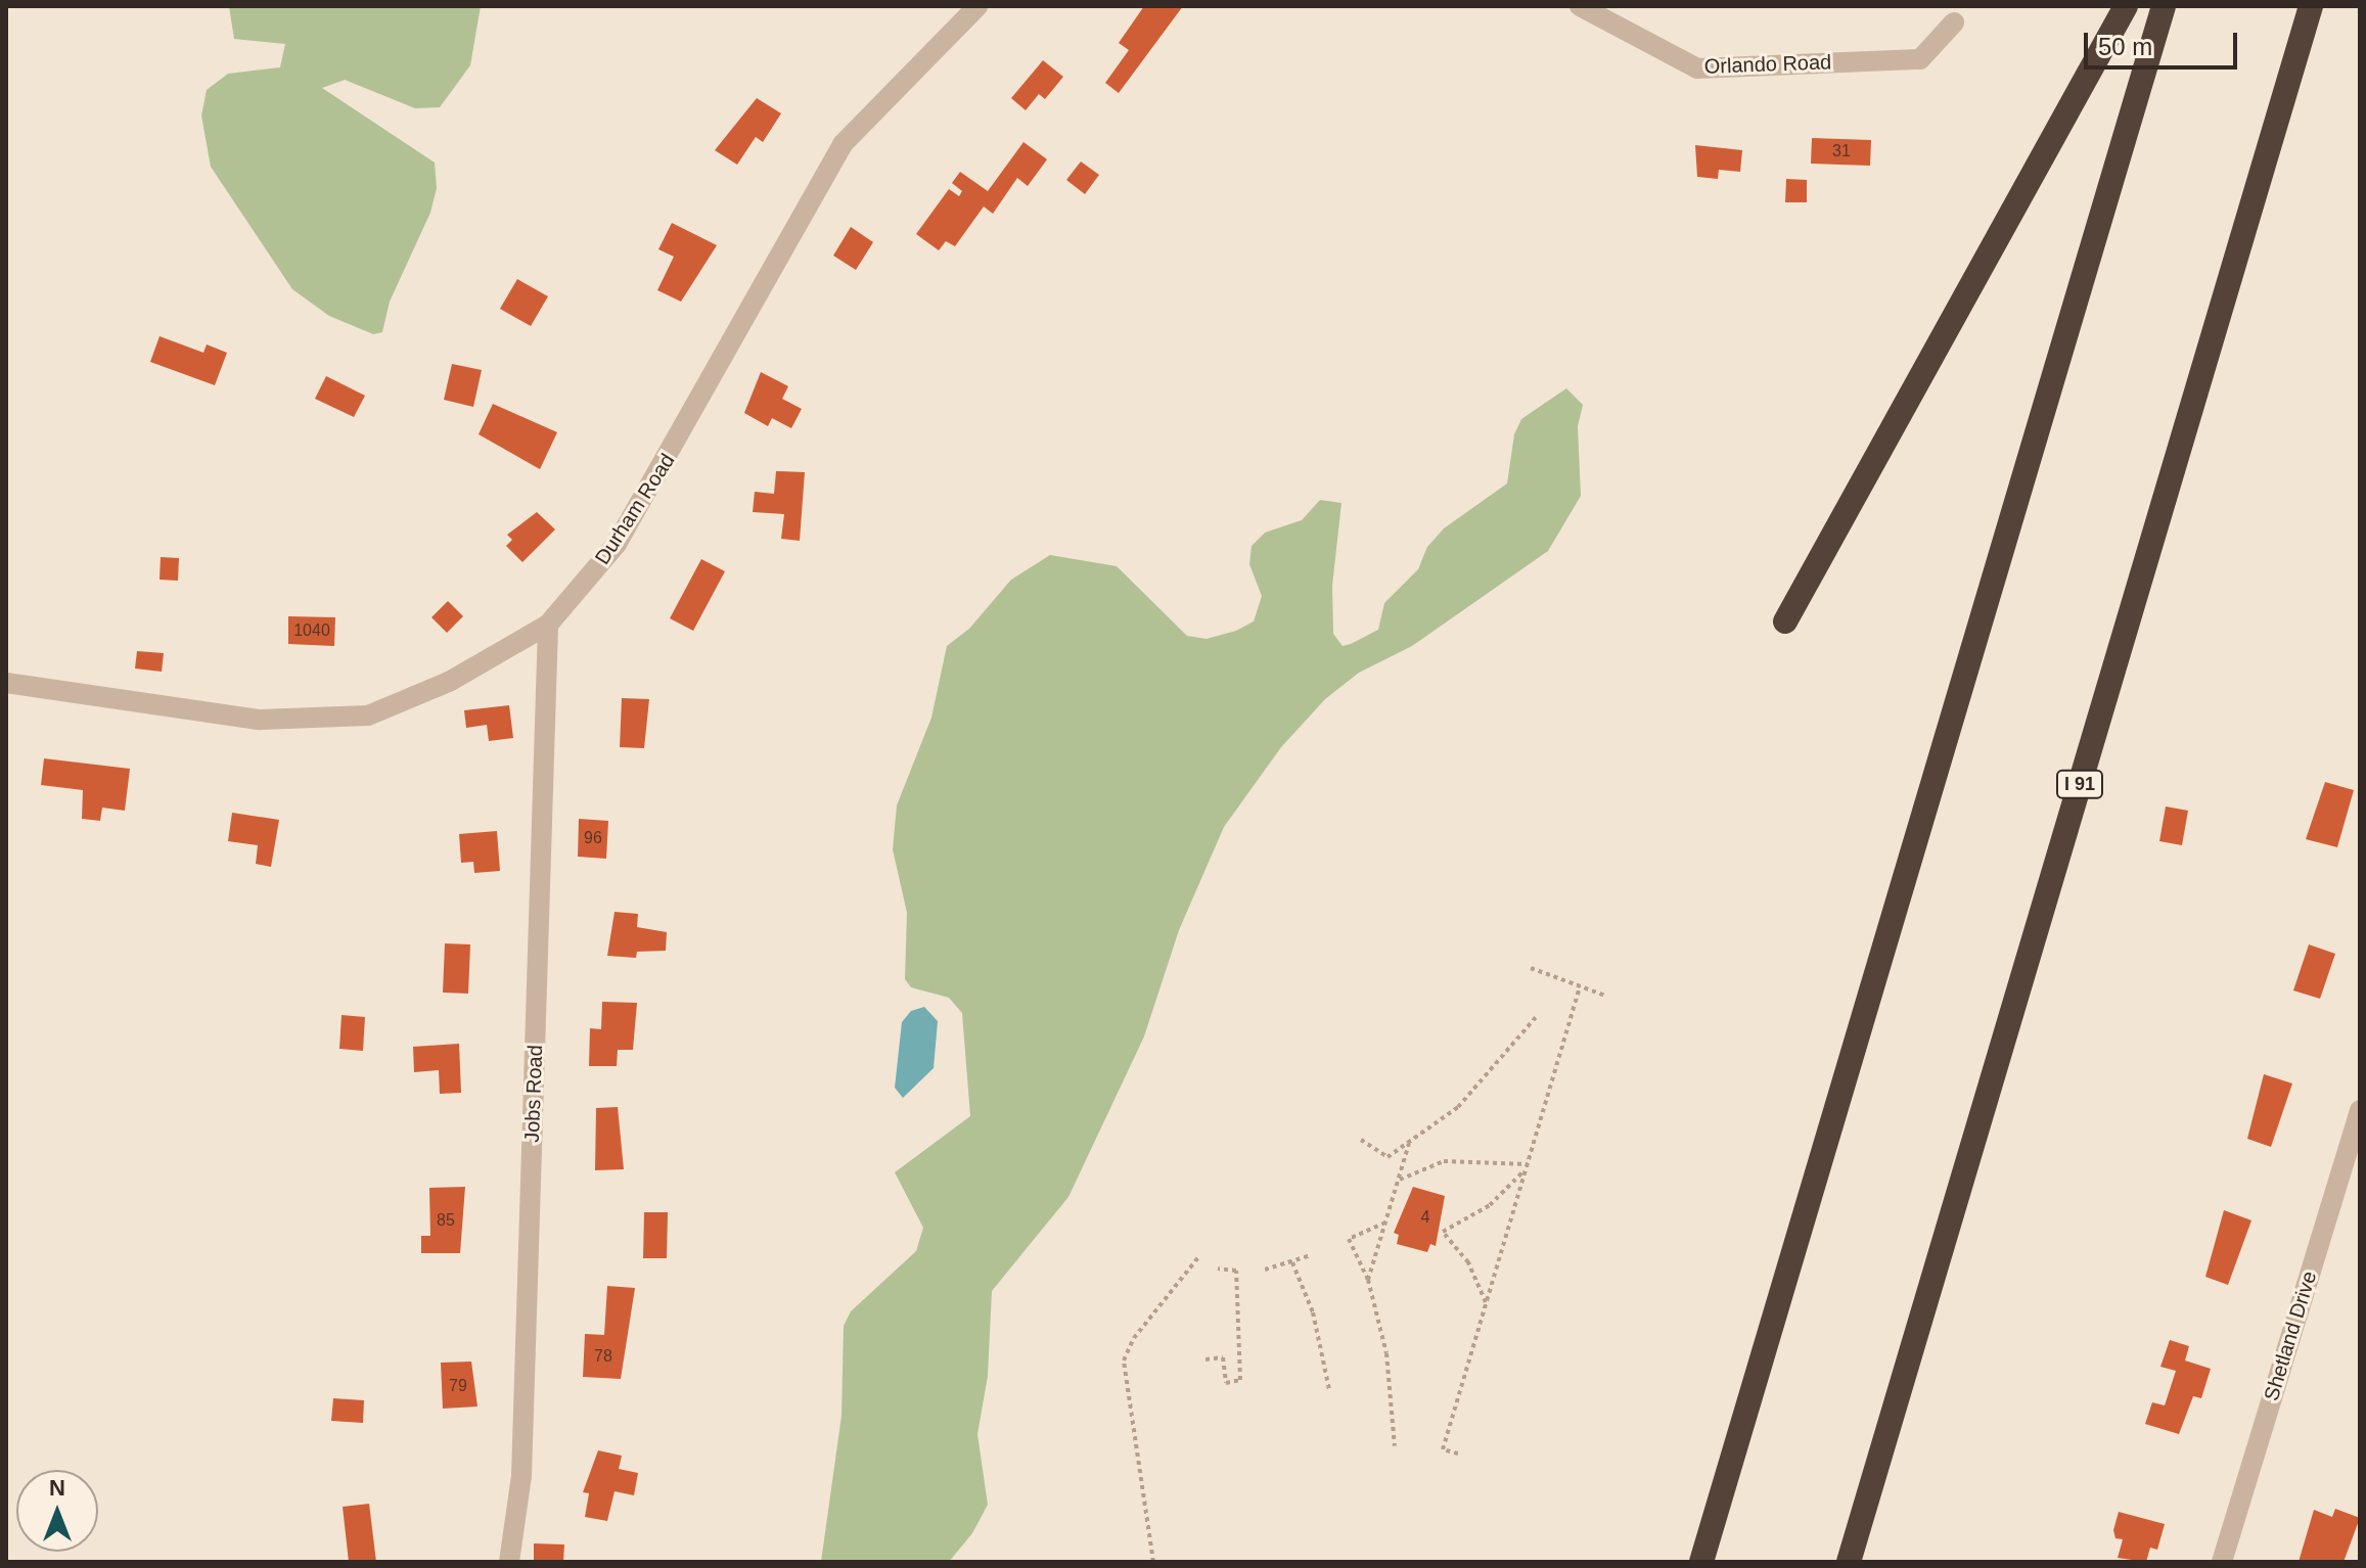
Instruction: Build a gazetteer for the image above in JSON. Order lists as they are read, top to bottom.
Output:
{
  "streets": {
    "highway": ["I 91"],
    "street": [
      "Orlando Road",
      "Durham Road",
      "Jobs Road",
      "Shetland Drive"
    ]
  },
  "crossings": [
    ["Durham Road", "Jobs Road"]
  ],
  "house_numbers": [
    "31",
    "1040",
    "96",
    "4",
    "85",
    "78",
    "79"
  ],
  "scale_bar": "50 m",
  "north": "top"
}
